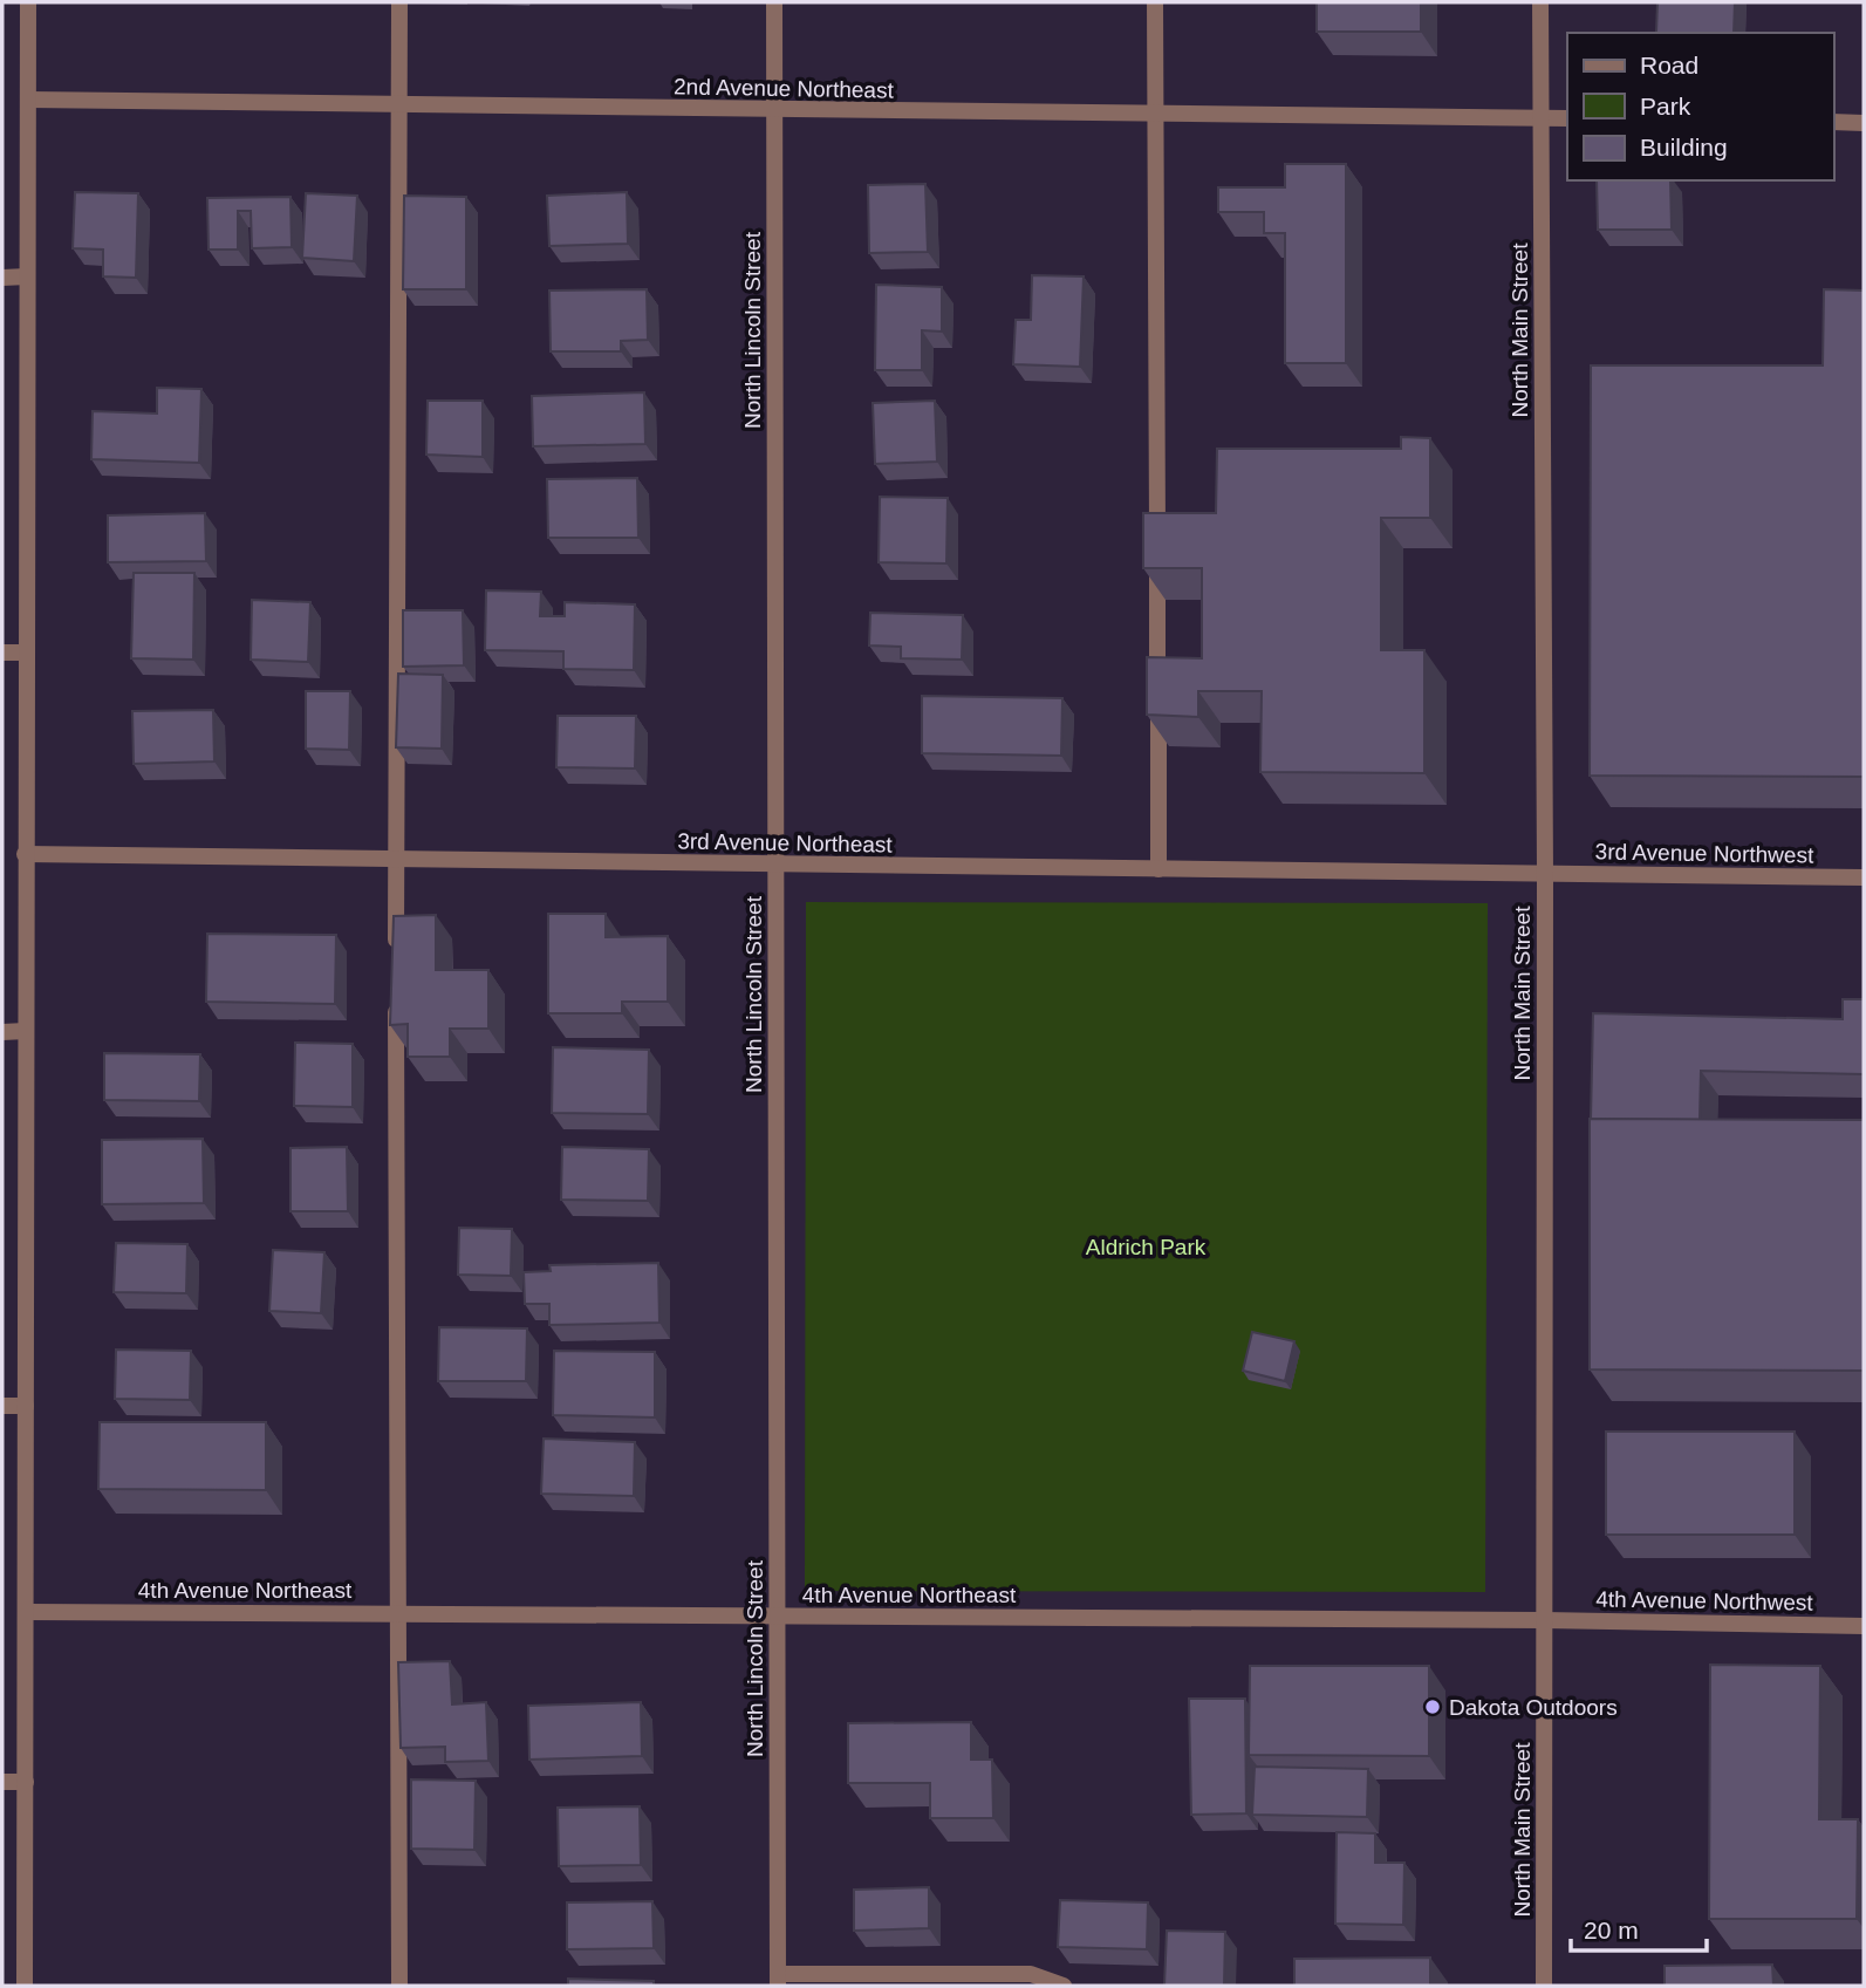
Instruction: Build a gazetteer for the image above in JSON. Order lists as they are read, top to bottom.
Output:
{
  "streets": {
    "street": [
      "2nd Avenue Northeast",
      "North Lincoln Street",
      "North Main Street",
      "3rd Avenue Northeast",
      "3rd Avenue Northwest",
      "4th Avenue Northeast",
      "4th Avenue Northwest"
    ]
  },
  "crossings": [
    ["2nd Avenue Northeast", "North Lincoln Street"],
    ["2nd Avenue Northeast", "North Main Street"],
    ["North Lincoln Street", "3rd Avenue Northeast"],
    ["North Lincoln Street", "4th Avenue Northeast"],
    ["North Main Street", "3rd Avenue Northeast"],
    ["North Main Street", "3rd Avenue Northwest"],
    ["North Main Street", "4th Avenue Northeast"],
    ["North Main Street", "4th Avenue Northwest"],
    ["3rd Avenue Northeast", "3rd Avenue Northwest"],
    ["4th Avenue Northeast", "4th Avenue Northwest"]
  ],
  "parks": ["Aldrich Park"],
  "places": ["Dakota Outdoors"],
  "legend": ["Road", "Park", "Building"],
  "scale_bar": "20 m"
}
